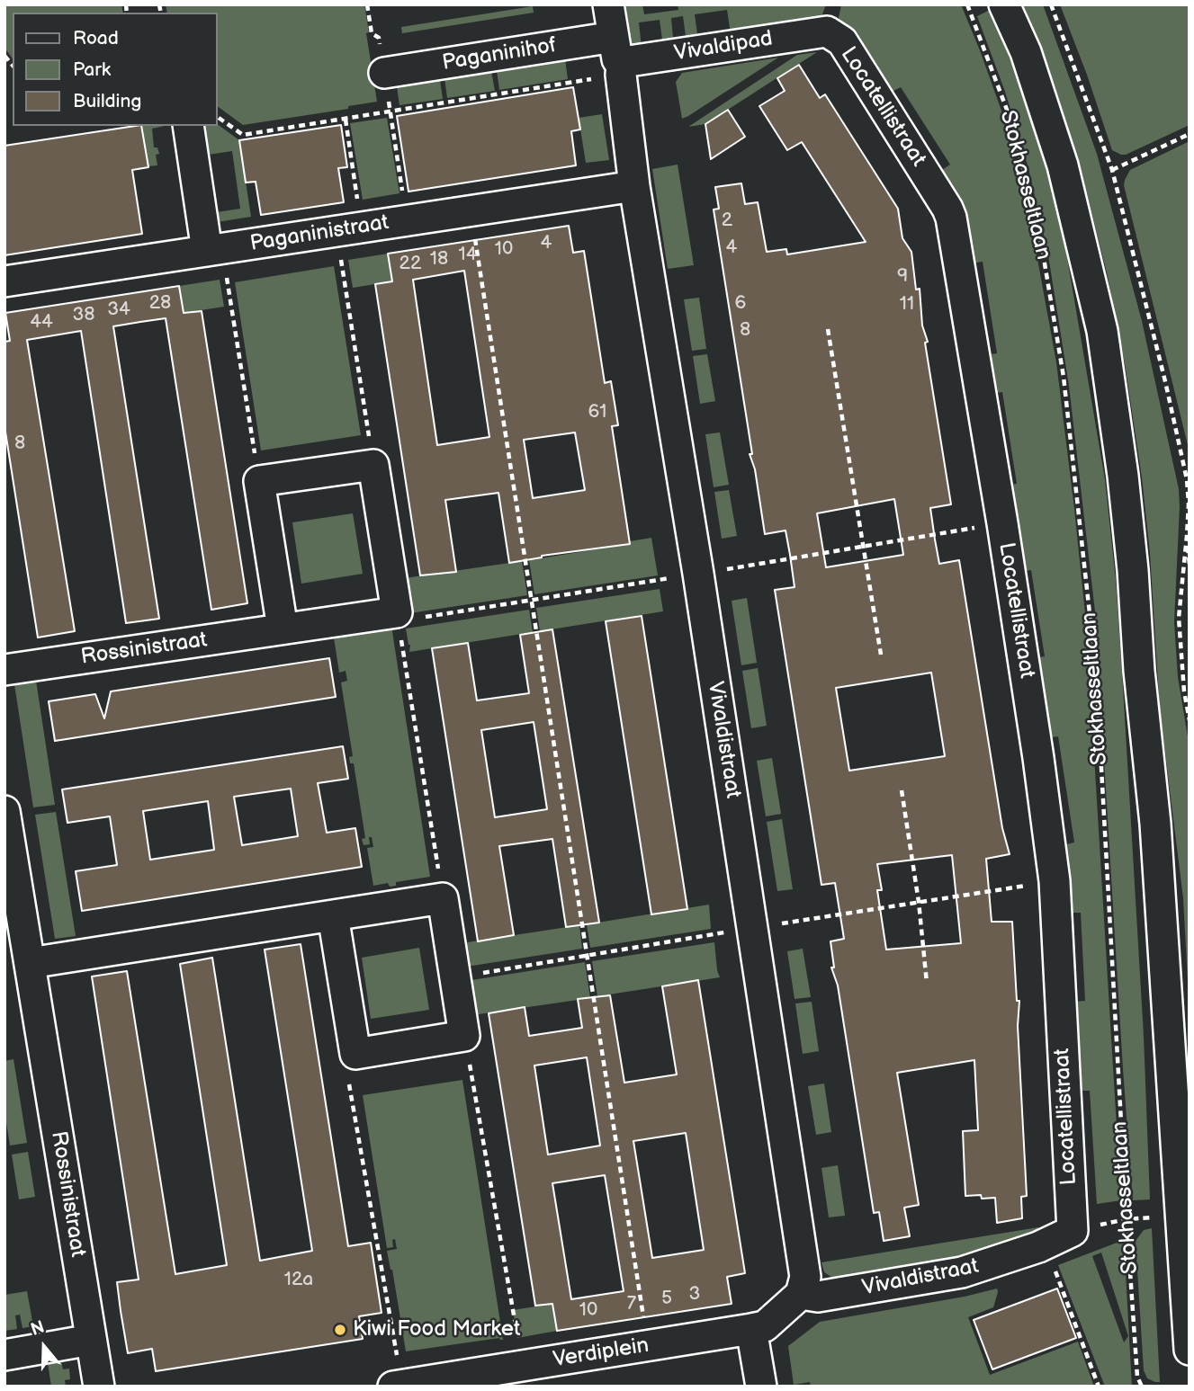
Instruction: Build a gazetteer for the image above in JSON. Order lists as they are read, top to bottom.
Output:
{
  "streets": {
    "street": [
      "Vivaldipad",
      "Paganinihof",
      "Locatellistraat",
      "Stokhasseltlaan",
      "Paganinistraat",
      "Rossinistraat",
      "Vivaldistraat",
      "Verdiplein"
    ]
  },
  "crossings": [
    ["Vivaldipad", "Paganinihof"],
    ["Vivaldipad", "Locatellistraat"],
    ["Locatellistraat", "Vivaldistraat"],
    ["Paganinistraat", "Vivaldistraat"]
  ],
  "places": ["Kiwi Food Market"],
  "house_numbers": [
    "2",
    "4",
    "4",
    "10",
    "14",
    "18",
    "22",
    "9",
    "28",
    "6",
    "11",
    "34",
    "38",
    "44",
    "8",
    "61",
    "8",
    "12a",
    "3",
    "5",
    "7",
    "10"
  ],
  "legend": ["Road", "Park", "Building"],
  "north": "top"
}
